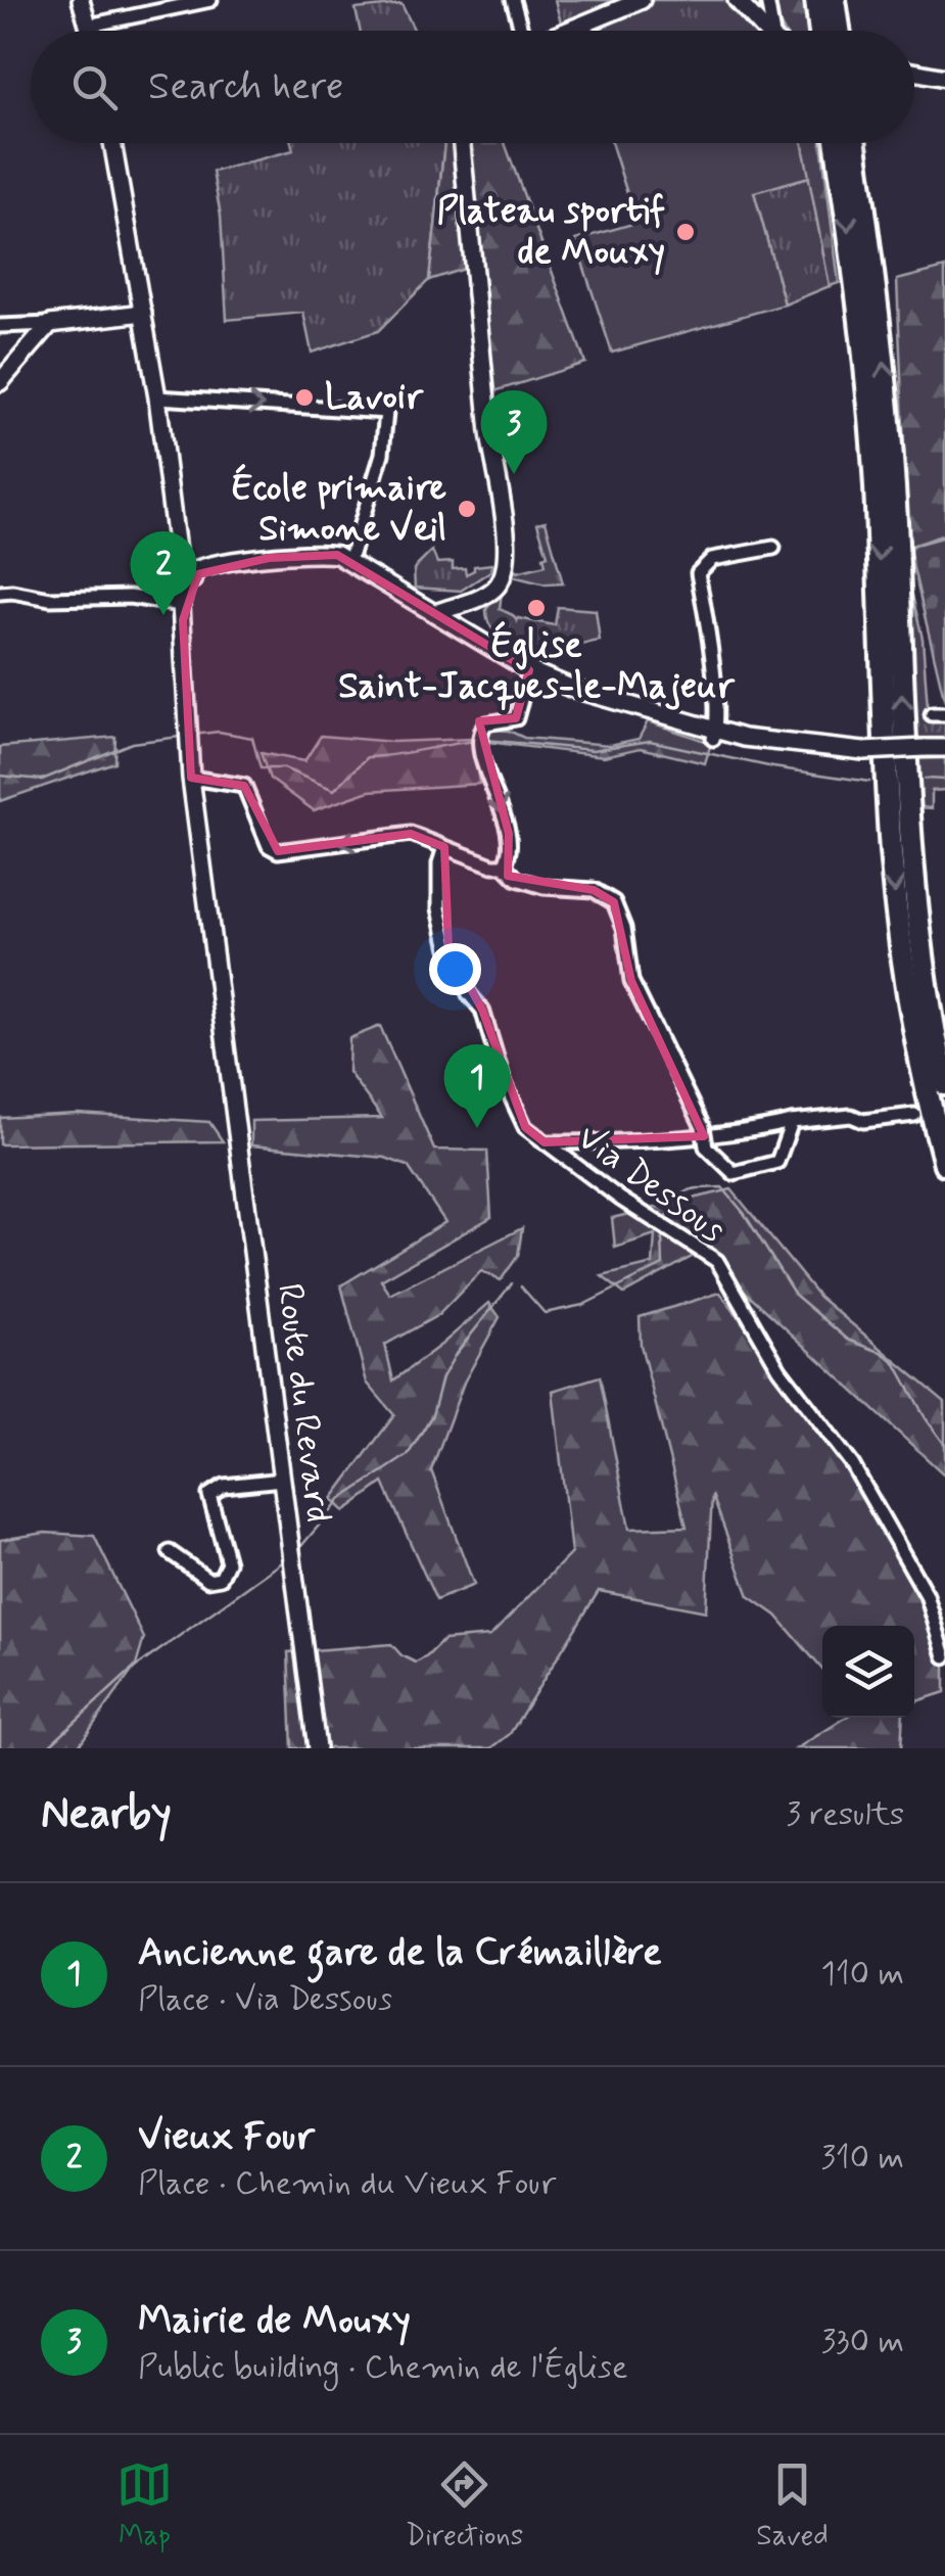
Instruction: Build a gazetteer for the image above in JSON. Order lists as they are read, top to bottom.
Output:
{
  "streets": {
    "main road": ["Route du Revard"],
    "street": ["Via Dessous"]
  },
  "places": [
    "Plateau sportif de Mouxy",
    "Lavoir",
    "École primaire Simone Veil",
    "Église Saint-Jacques-le-Majeur"
  ],
  "page": {
    "search": "Search here",
    "pins": ["3", "2", "1"],
    "heading": ["Nearby", "3 results"],
    "list": [
      {
        "mark": "1",
        "name": "Ancienne gare de la Crémaillère",
        "note": "Place · Via Dessous",
        "value": "110 m"
      },
      {
        "mark": "2",
        "name": "Vieux Four",
        "note": "Place · Chemin du Vieux Four",
        "value": "310 m"
      },
      {
        "mark": "3",
        "name": "Mairie de Mouxy",
        "note": "Public building · Chemin de l'Église",
        "value": "330 m"
      }
    ],
    "nav": ["Map", "Directions", "Saved"]
  }
}
